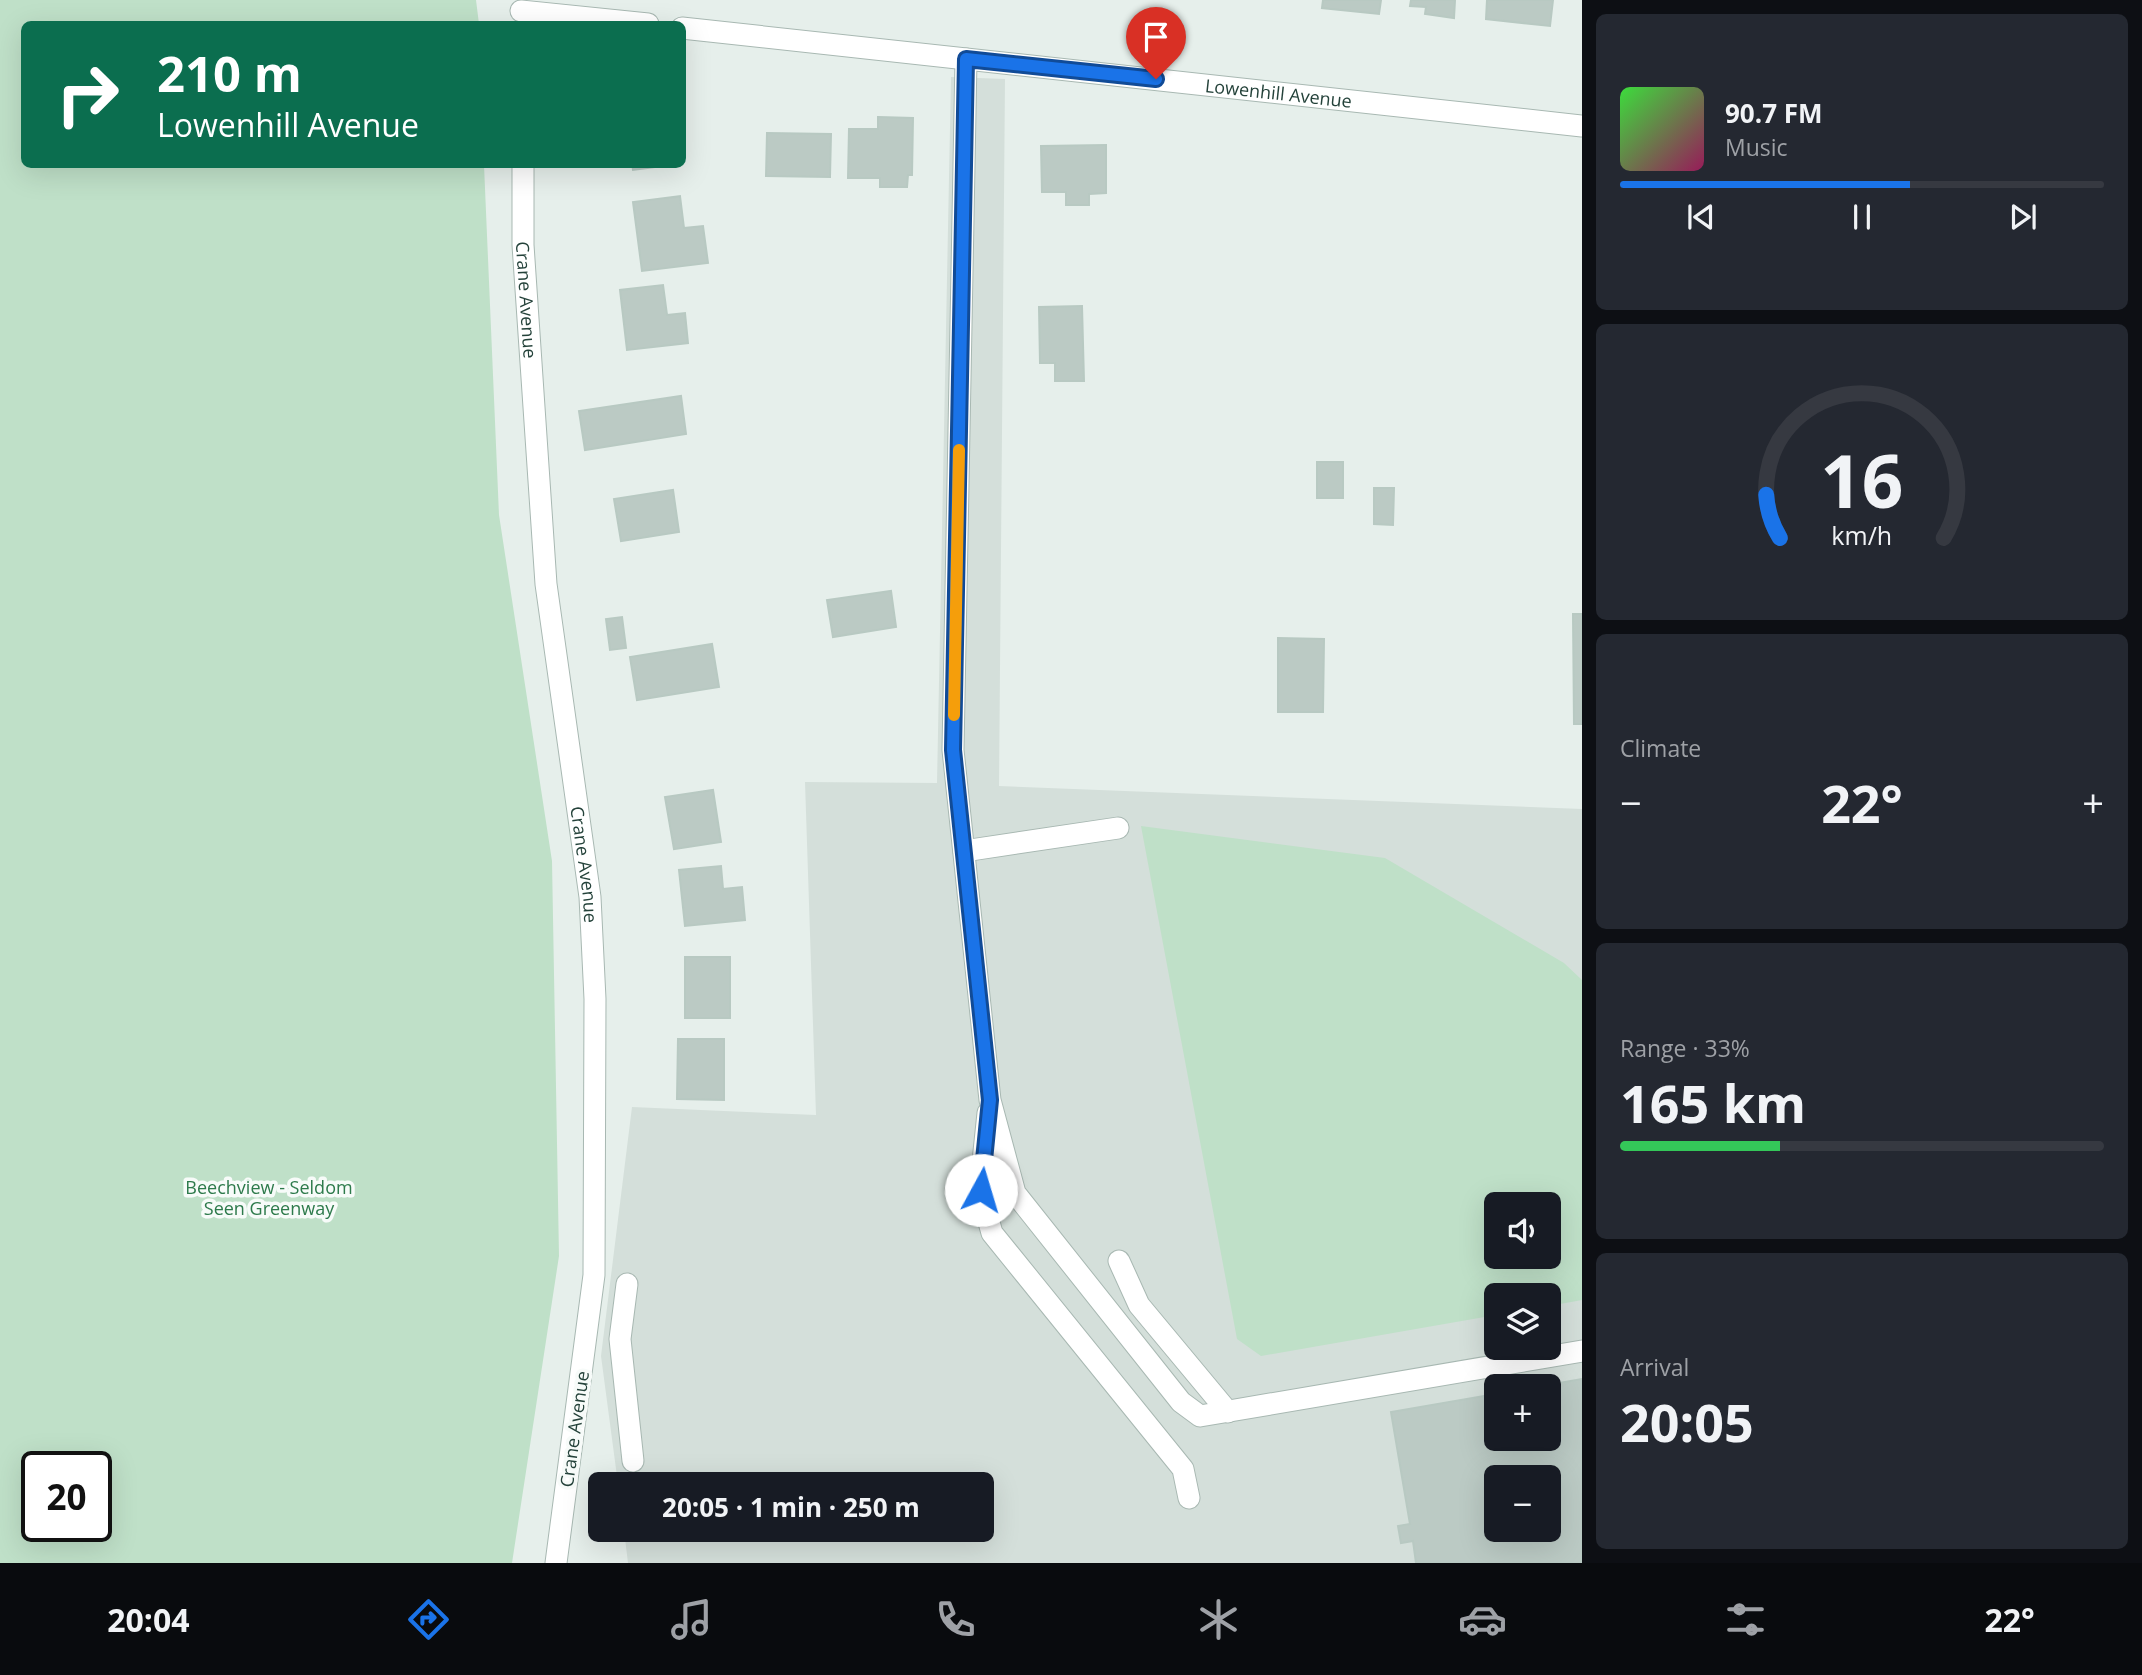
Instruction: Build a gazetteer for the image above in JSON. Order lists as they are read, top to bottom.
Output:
{
  "streets": {
    "street": ["Lowenhill Avenue", "Crane Avenue"]
  },
  "parks": ["Beechview - Seldom Seen Greenway"],
  "page": {
    "turn": ["210 m", "Lowenhill Avenue"],
    "song": ["90.7 FM", "Music"],
    "tile": [
      "Climate",
      ["Range · 33%", "165 km"],
      ["Arrival", "20:05"]
    ],
    "heat": ["−", "22°", "+"],
    "map_buttons": ["+", "−"],
    "limit": "20",
    "trip": "20:05 · 1 min · 250 m",
    "tabs": ["20:04", "22°"],
    "gauge": ["16", "km/h"]
  }
}
